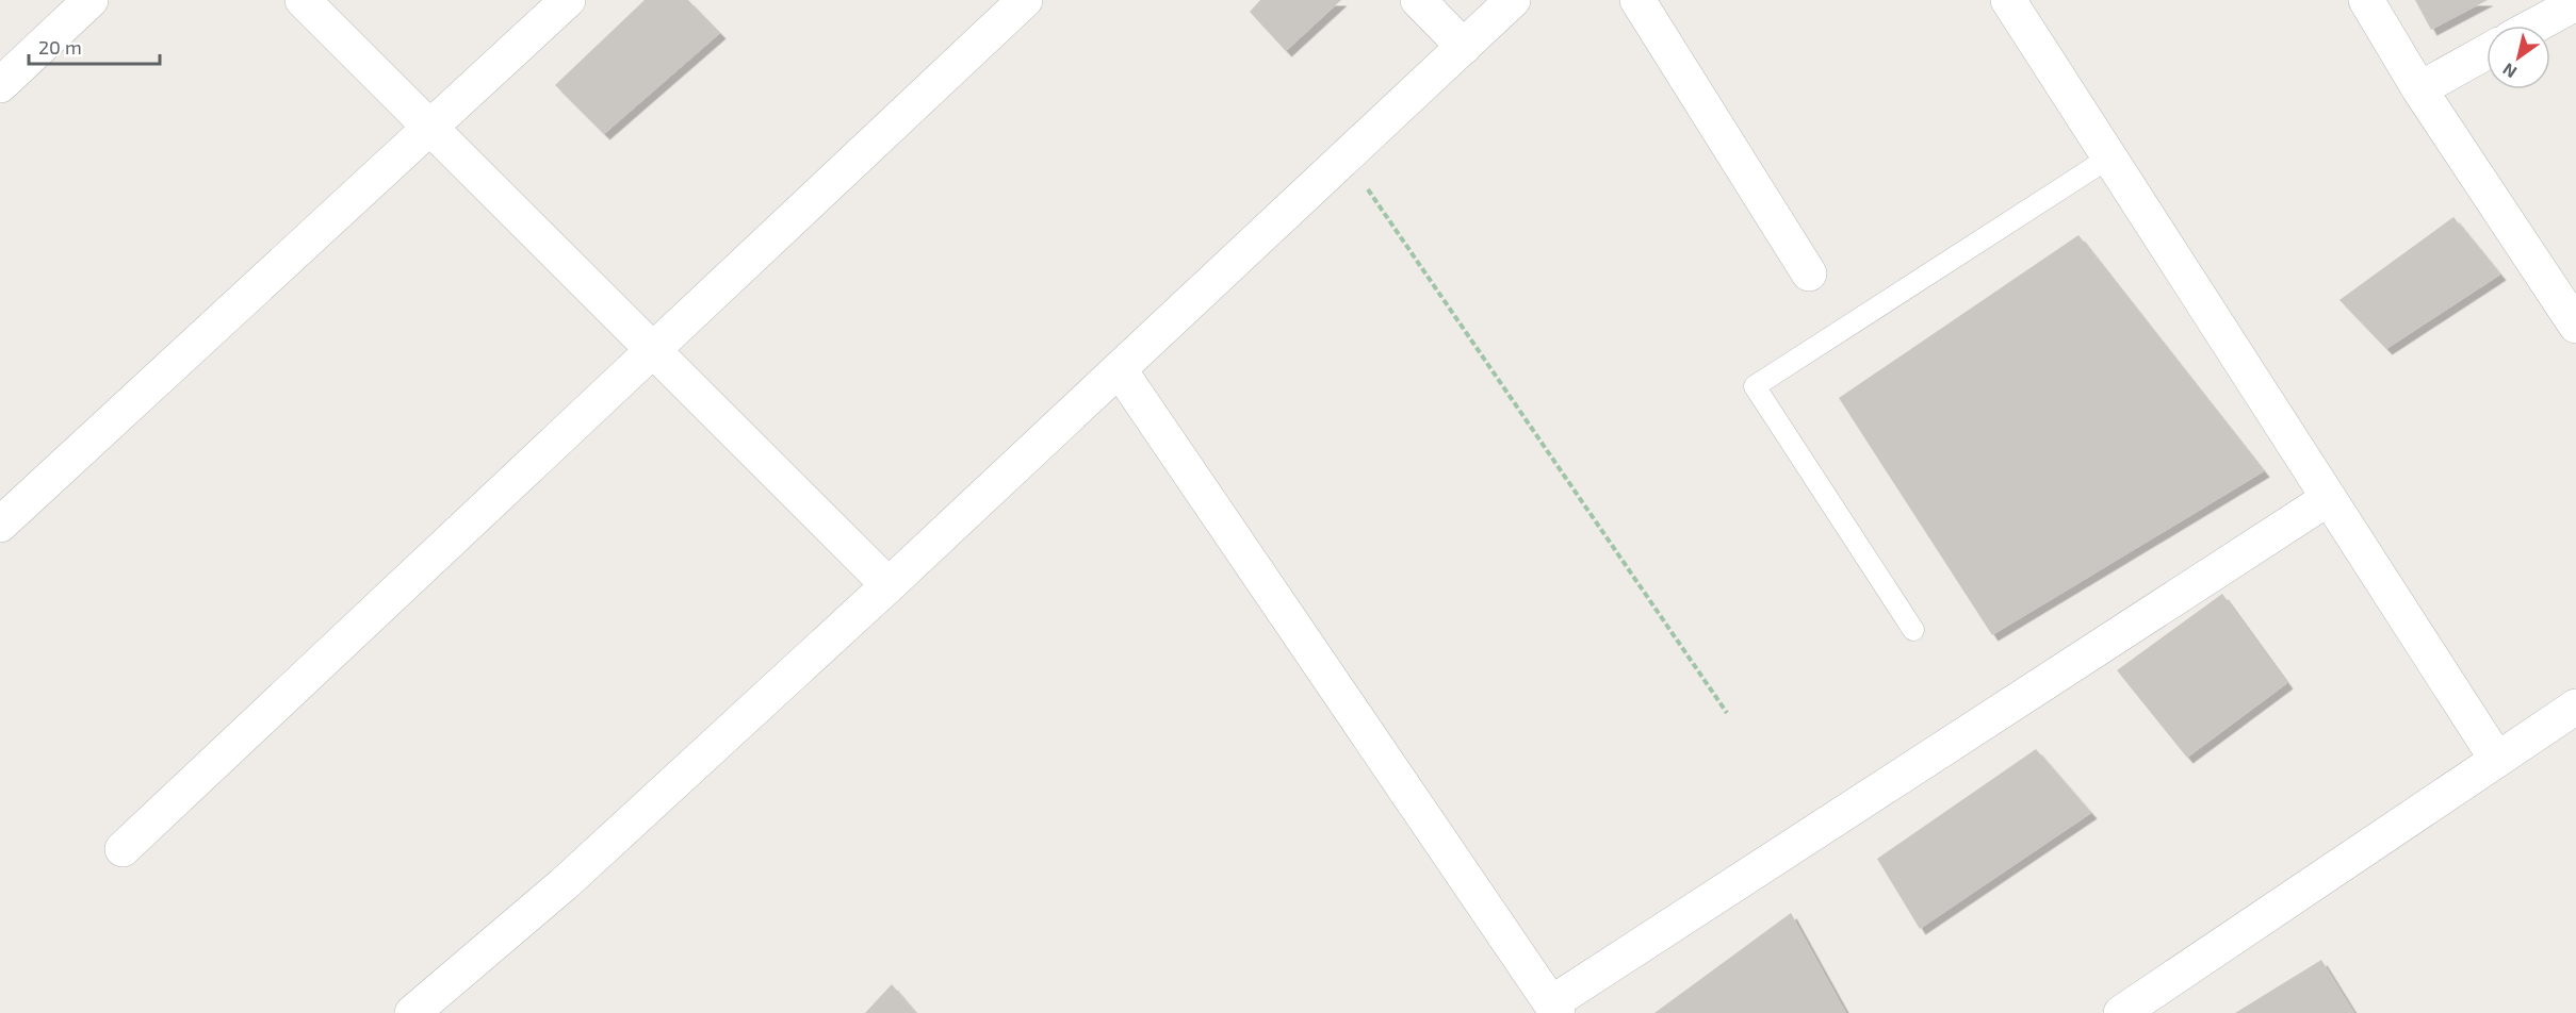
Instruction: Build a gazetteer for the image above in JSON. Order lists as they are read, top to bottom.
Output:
{
  "scale_bar": "20 m",
  "north": "bottom left"
}
